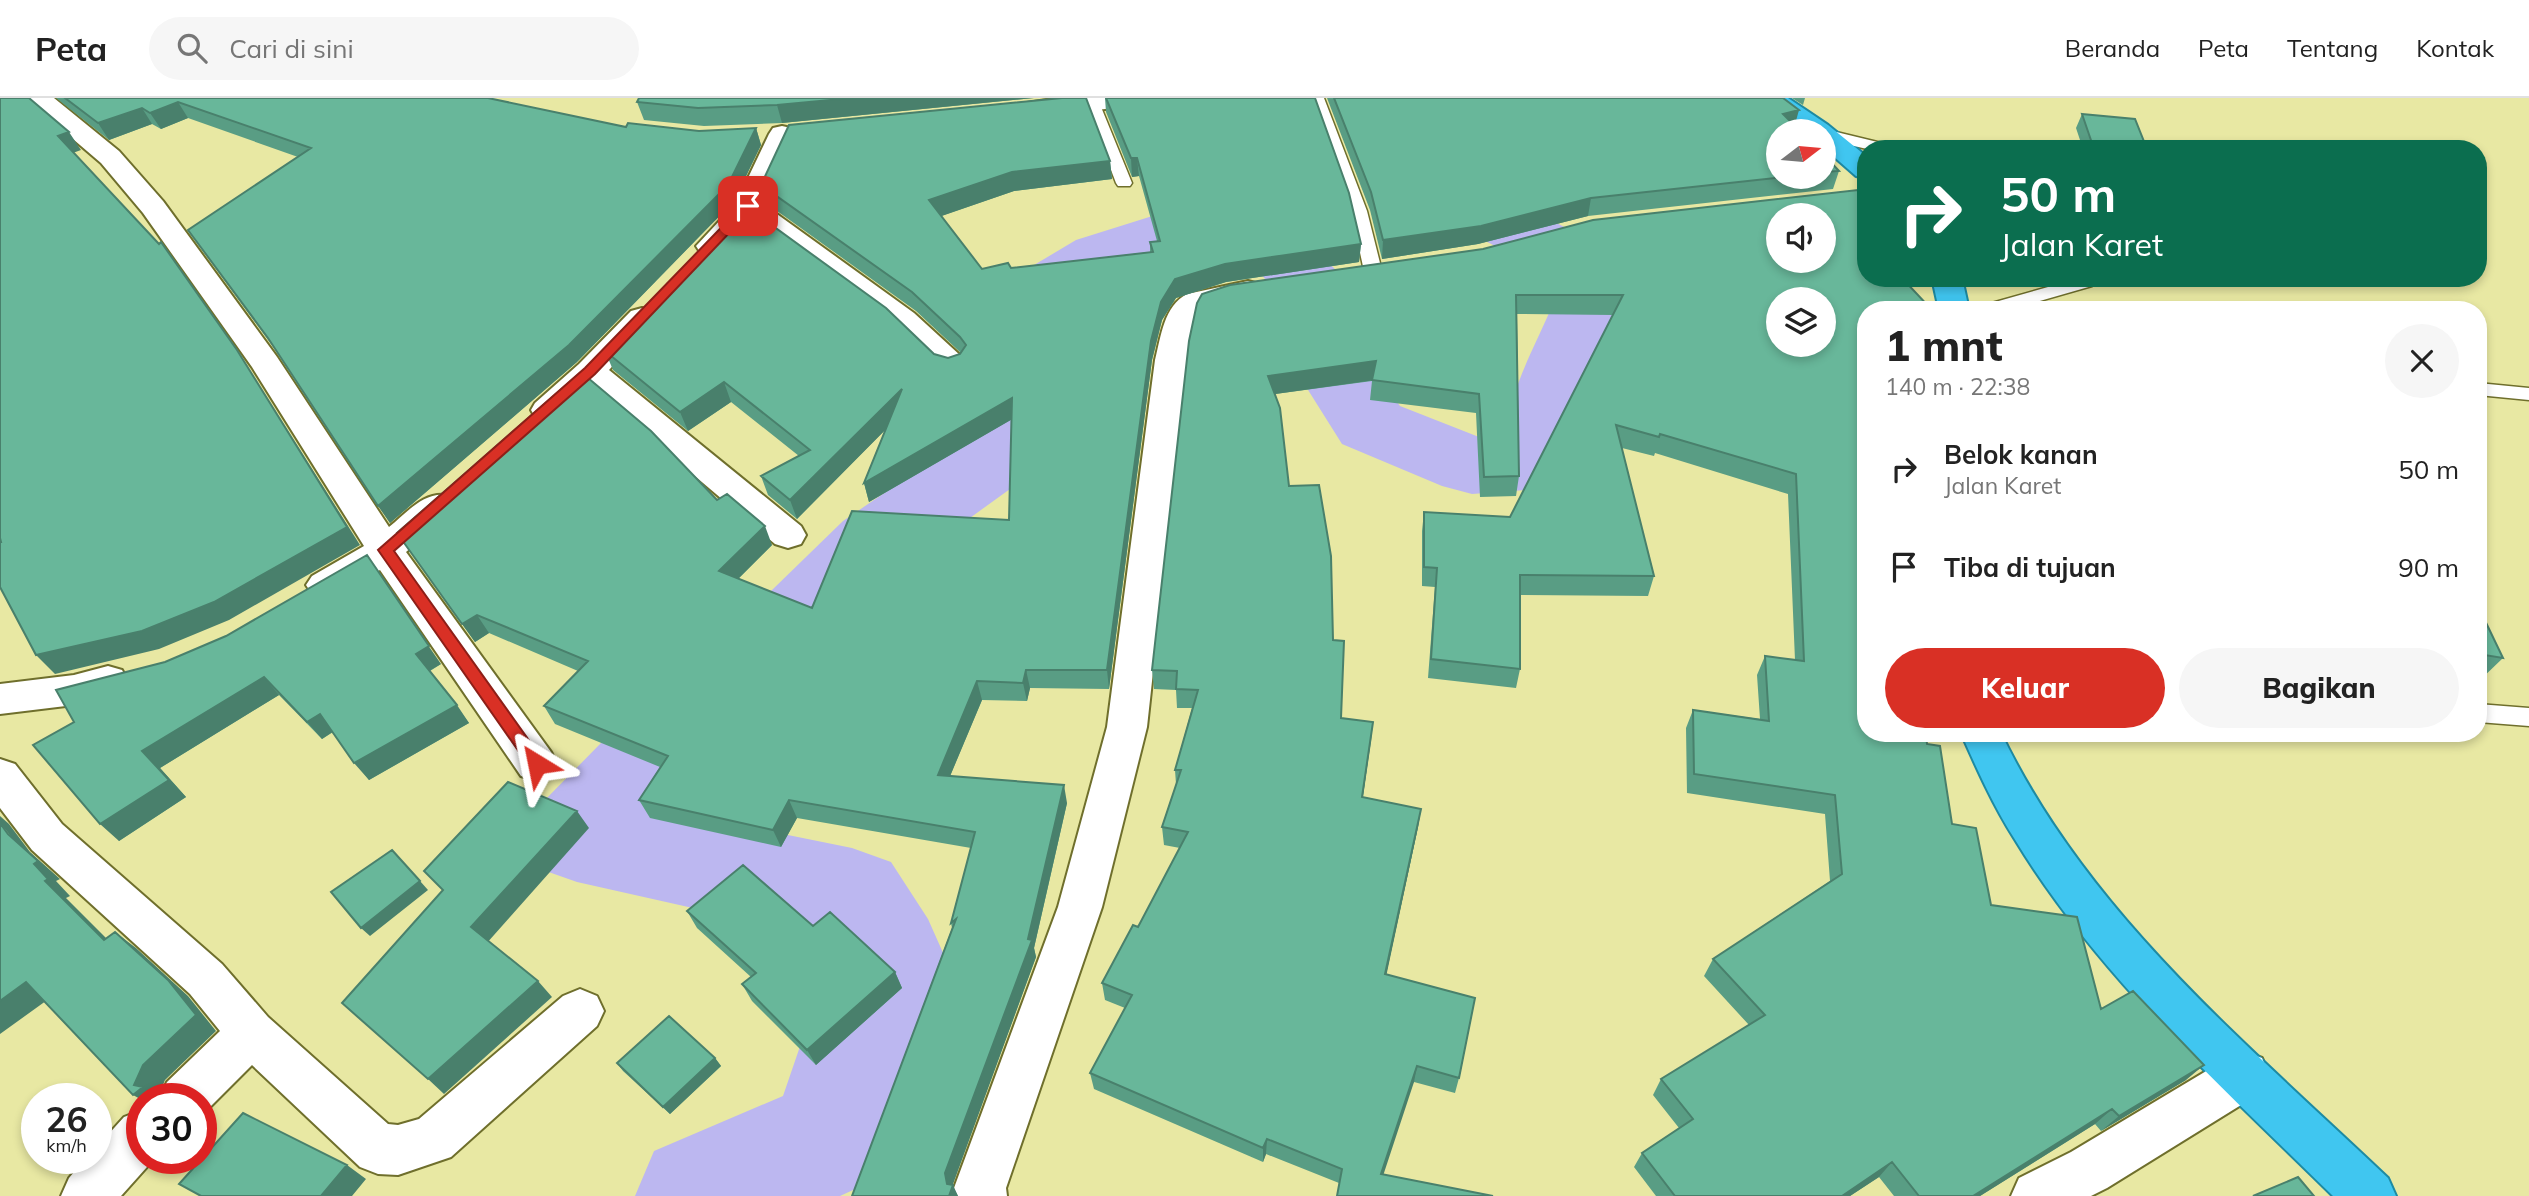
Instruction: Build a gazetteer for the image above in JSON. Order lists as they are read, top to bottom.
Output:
{
  "north": "right",
  "page": {
    "header": "Peta",
    "search": "Cari di sini",
    "nav": [
      "Beranda",
      "Peta",
      "Tentang",
      "Kontak"
    ],
    "turn": ["50 m", "Jalan Karet"],
    "heading": ["1 mnt", "140 m · 22:38"],
    "list": [
      {
        "name": "Belok kanan",
        "note": "Jalan Karet",
        "value": "50 m"
      },
      {
        "name": "Tiba di tujuan",
        "value": "90 m"
      }
    ],
    "buttons": ["Keluar", "Bagikan"],
    "speed": "26 km/h",
    "limit": "30"
  }
}
